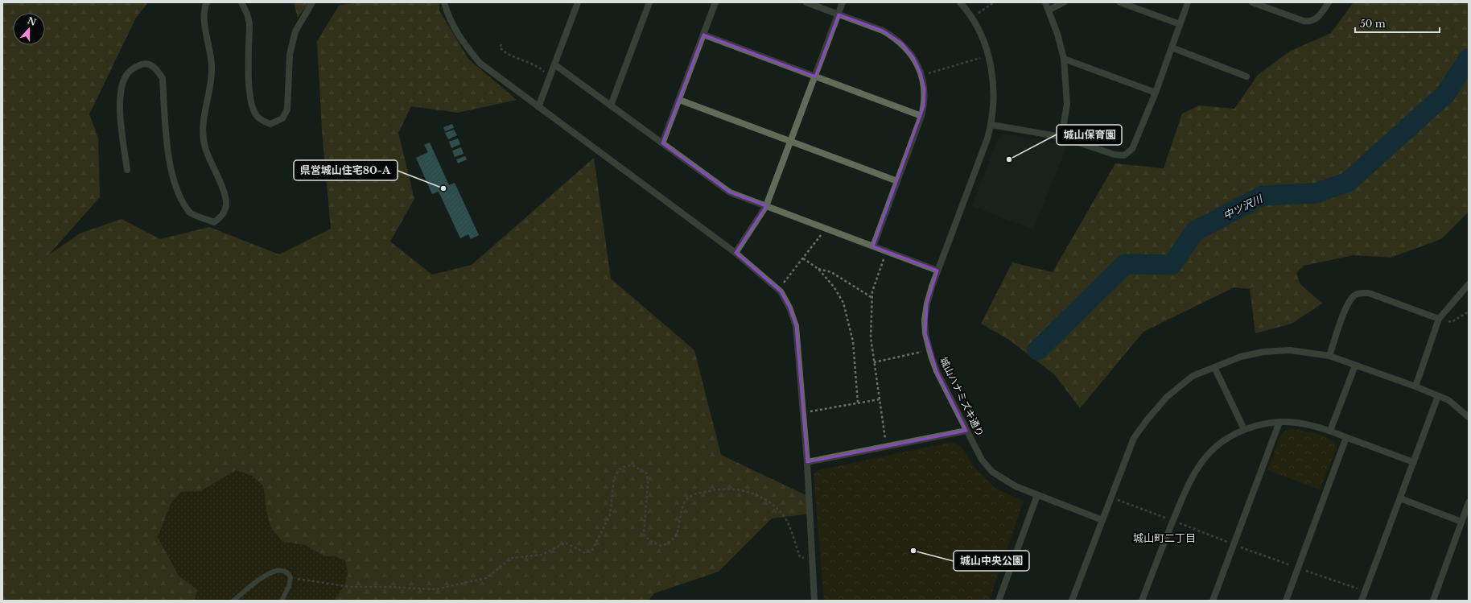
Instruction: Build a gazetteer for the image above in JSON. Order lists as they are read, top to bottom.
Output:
{
  "streets": {
    "street": ["城山ハナミズキ通り"]
  },
  "districts": ["城山町二丁目"],
  "water": ["中ツ沢川"],
  "places": ["城山保育園", "県営城山住宅80-A", "城山中央公園"],
  "scale_bar": "50 m",
  "north": "top"
}
